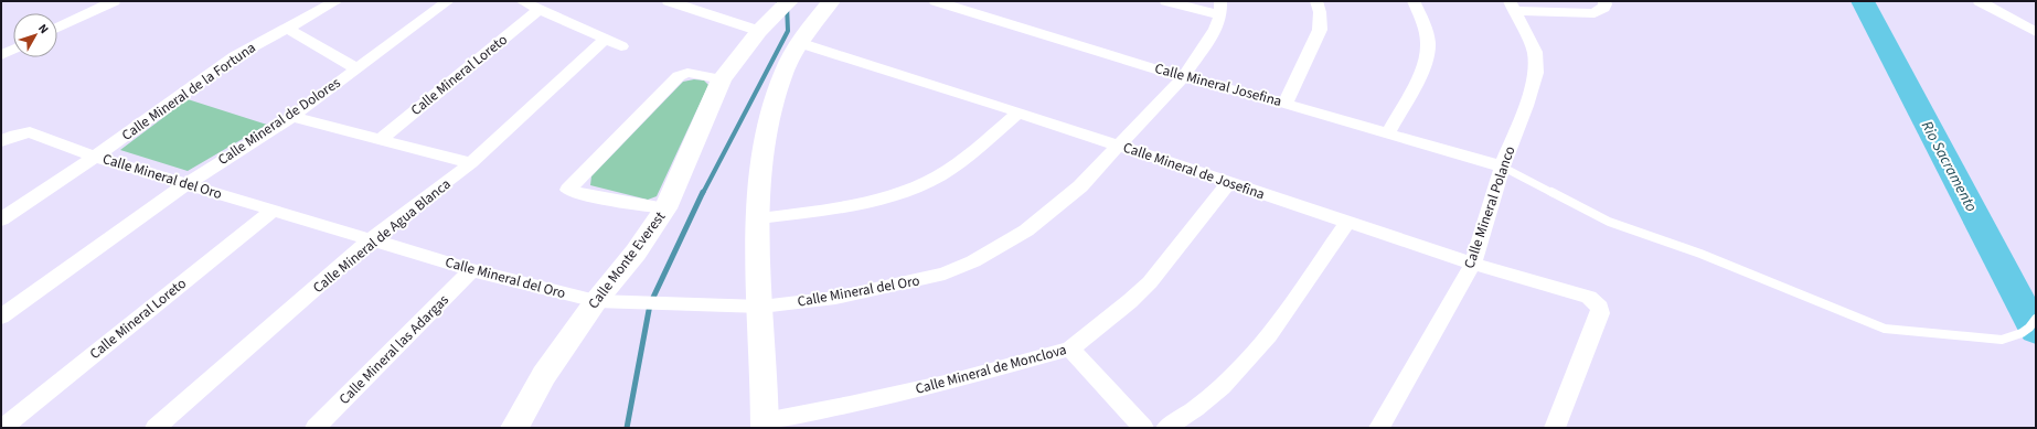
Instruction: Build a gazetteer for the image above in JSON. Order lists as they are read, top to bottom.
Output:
{
  "streets": {
    "street": [
      "Calle Mineral Loreto",
      "Calle Mineral Josefina",
      "Calle Mineral de la Fortuna",
      "Calle Mineral de Dolores",
      "Calle Mineral de Josefina",
      "Calle Mineral del Oro",
      "Calle Mineral Polanco",
      "Calle Mineral de Agua Blanca",
      "Calle Monte Everest",
      "Calle Mineral las Adargas",
      "Calle Mineral de Monclova"
    ]
  },
  "crossings": [
    ["Calle Mineral Loreto", "Calle Mineral del Oro"],
    ["Calle Mineral Loreto", "Calle Mineral de Agua Blanca"],
    ["Calle Mineral Josefina", "Calle Mineral del Oro"],
    ["Calle Mineral Josefina", "Calle Mineral Polanco"],
    ["Calle Mineral de la Fortuna", "Calle Mineral del Oro"],
    ["Calle Mineral de Dolores", "Calle Mineral del Oro"],
    ["Calle Mineral de Josefina", "Calle Mineral del Oro"],
    ["Calle Mineral de Josefina", "Calle Mineral Polanco"],
    ["Calle Mineral de Josefina", "Calle Mineral de Monclova"],
    ["Calle Mineral del Oro", "Calle Mineral de Agua Blanca"],
    ["Calle Mineral del Oro", "Calle Monte Everest"],
    ["Calle Mineral del Oro", "Calle Mineral las Adargas"]
  ],
  "water": ["Rio Sacramento"],
  "north": "top right"
}
